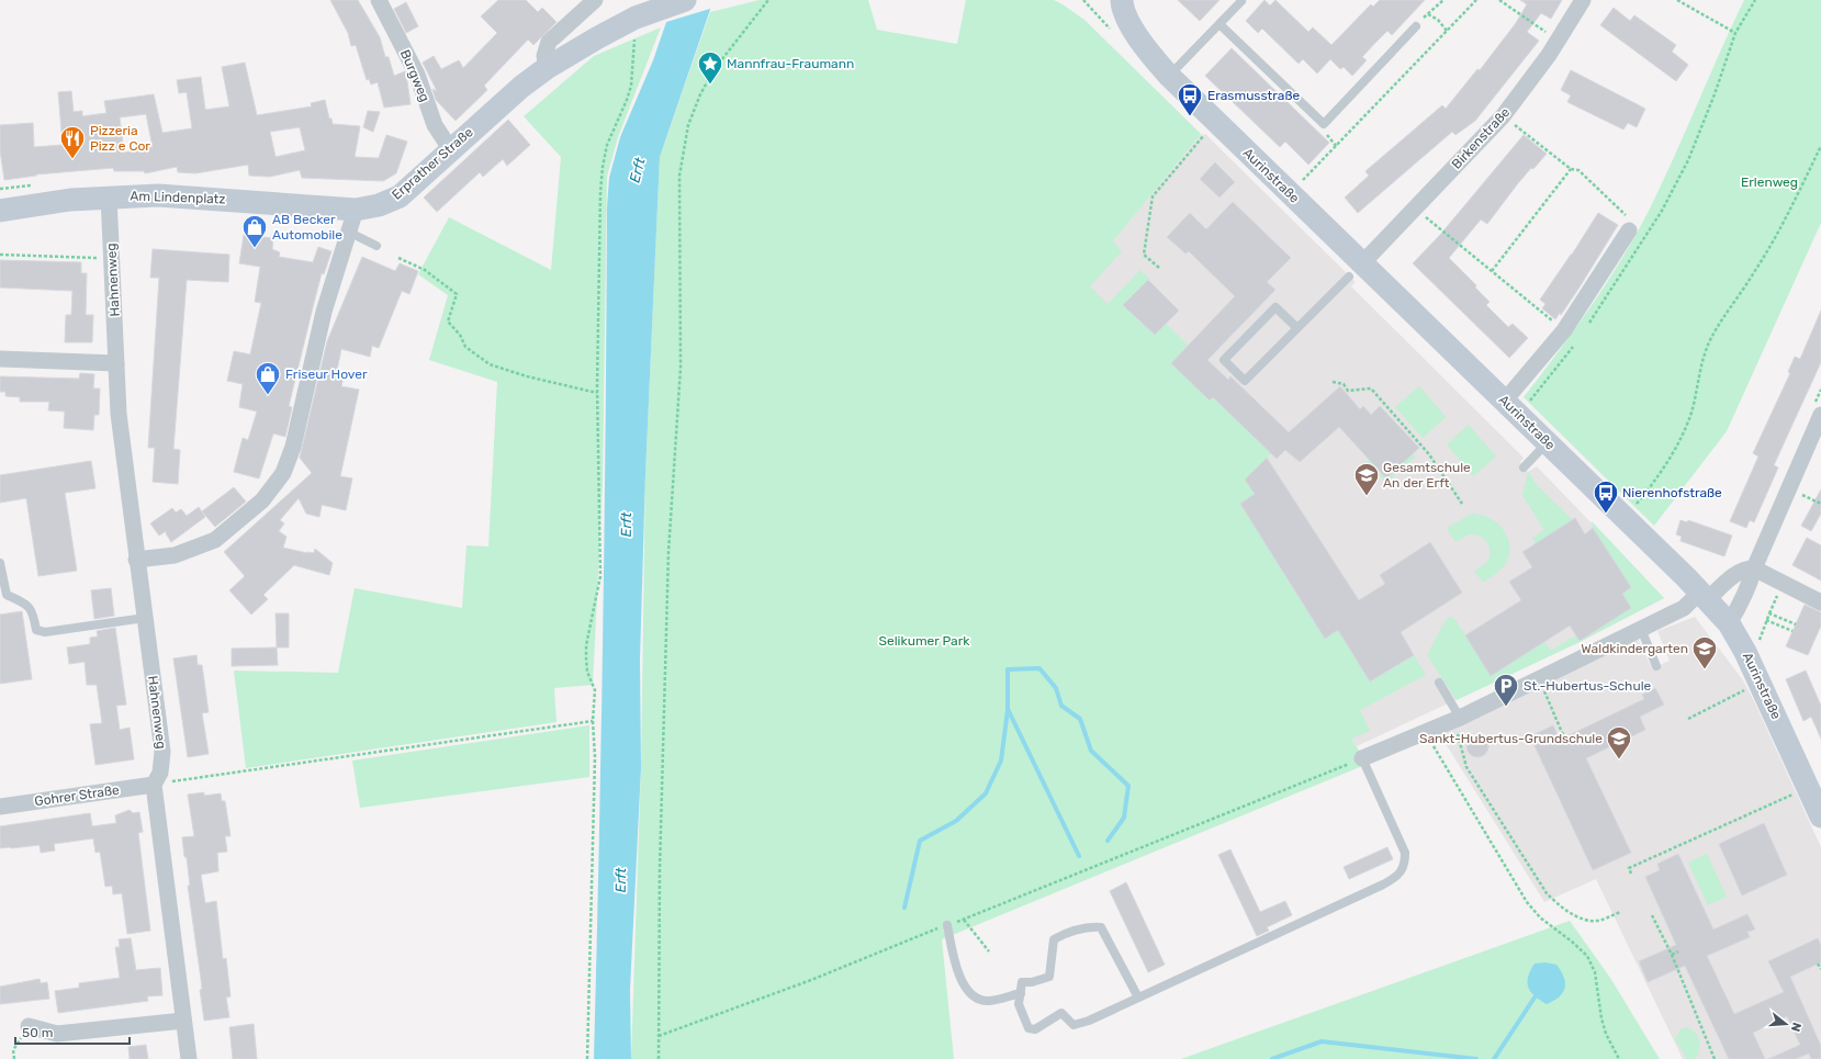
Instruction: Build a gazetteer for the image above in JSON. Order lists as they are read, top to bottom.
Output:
{
  "streets": {
    "main road": ["Erprather Straße", "Aurinstraße", "Am Lindenplatz"],
    "street": [
      "Burgweg",
      "Birkenstraße",
      "Hahnenweg",
      "Gohrer Straße"
    ]
  },
  "crossings": [
    ["Burgweg", "Erprather Straße"],
    ["Birkenstraße", "Aurinstraße"],
    ["Erprather Straße", "Am Lindenplatz"],
    ["Am Lindenplatz", "Hahnenweg"],
    ["Hahnenweg", "Gohrer Straße"]
  ],
  "water": ["Erft"],
  "parks": ["Erlenweg", "Selikumer Park"],
  "places": {
    "place": ["Mannfrau-Fraumann"],
    "bus stop": ["Erasmusstraße", "Nierenhofstraße"],
    "restaurant": ["Pizzeria Pizz e Cor"],
    "shop": ["AB Becker Automobile", "Friseur Hover"],
    "school or university": ["Gesamtschule An der Erft", "Waldkindergarten", "Sankt-Hubertus-Grundschule"],
    "parking": ["St.-Hubertus-Schule"]
  },
  "scale_bar": "50 m",
  "north": "right"
}
